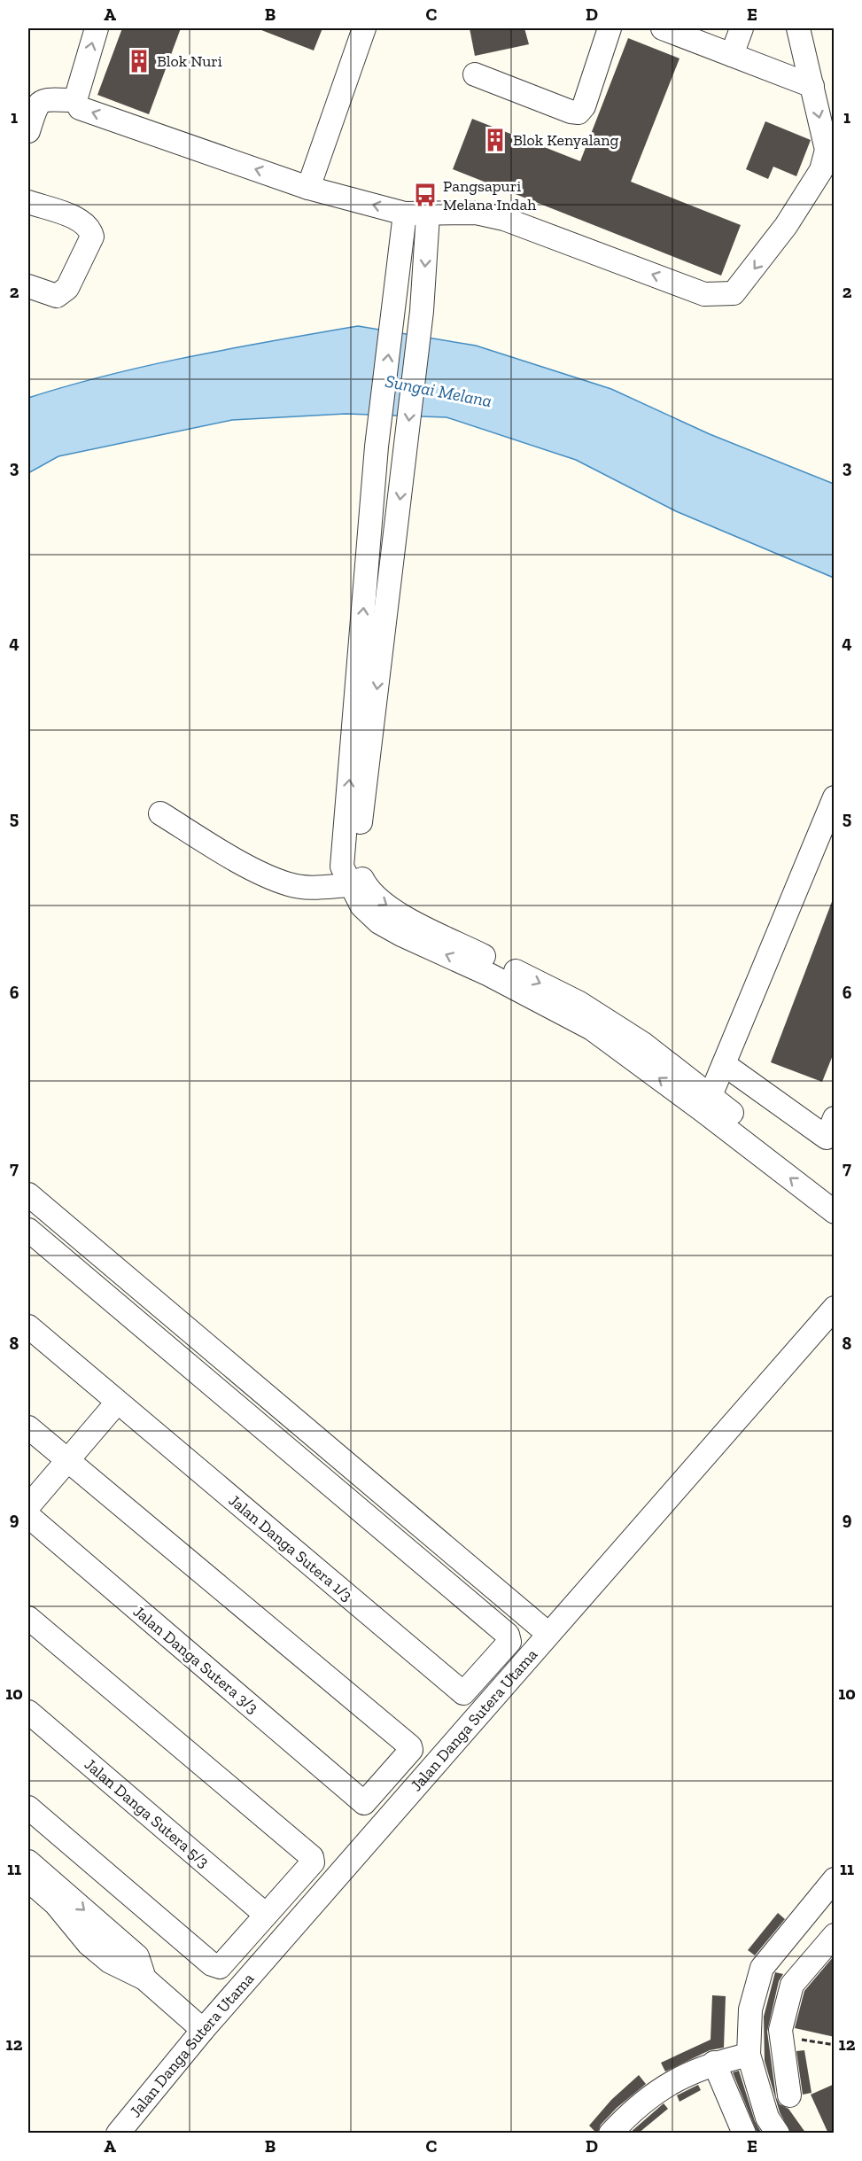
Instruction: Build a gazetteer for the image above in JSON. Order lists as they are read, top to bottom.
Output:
{
  "streets": {
    "street": [
      "Jalan Danga Sutera 1/3",
      "Jalan Danga Sutera 3/3",
      "Jalan Danga Sutera Utama",
      "Jalan Danga Sutera 5/3"
    ]
  },
  "water": ["Sungai Melana"],
  "places": {
    "building": ["Blok Nuri", "Blok Kenyalang"],
    "bus stop": ["Pangsapuri Melana Indah"]
  },
  "grid": {
    "columns": [
      "A",
      "B",
      "C",
      "D",
      "E"
    ],
    "rows": [
      "1",
      "2",
      "3",
      "4",
      "5",
      "6",
      "7",
      "8",
      "9",
      "10",
      "11",
      "12"
    ]
  }
}
